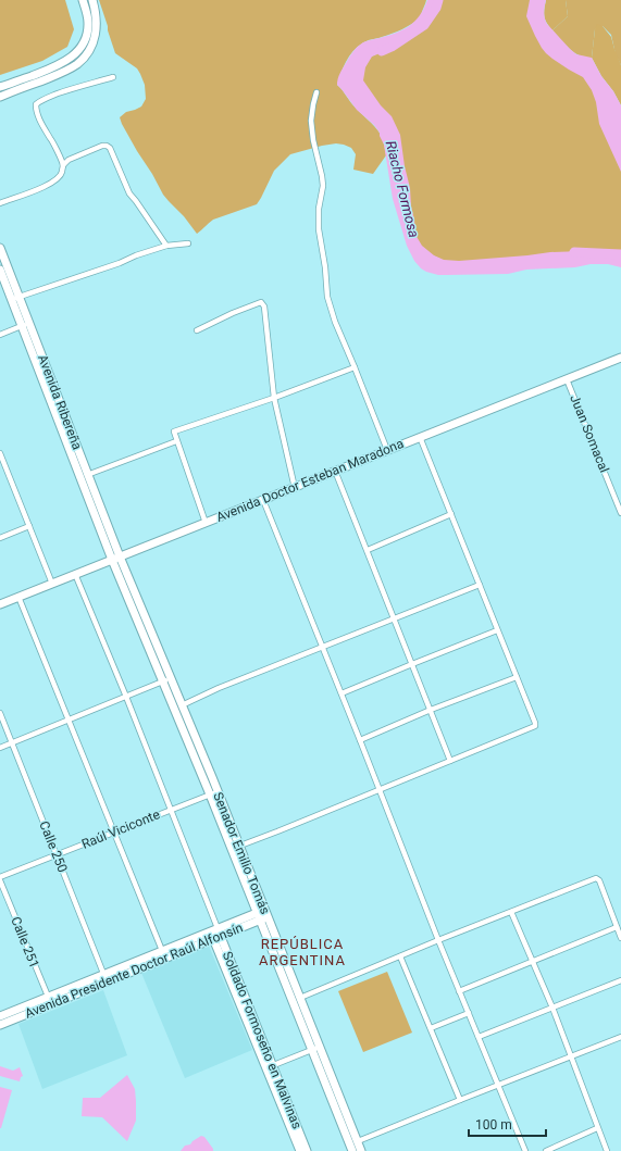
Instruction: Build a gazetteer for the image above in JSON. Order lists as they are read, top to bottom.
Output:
{
  "streets": {
    "main road": [
      "Avenida Ribereña",
      "Avenida Doctor Esteban Maradona",
      "Senador Emilio Tomás",
      "Avenida Presidente Doctor Raúl Alfonsín",
      "Soldado Formoseño en Malvinas"
    ],
    "street": [
      "Juan Somacal",
      "Raúl Viciconte",
      "Calle 250",
      "Calle 251"
    ]
  },
  "crossings": [
    ["Avenida Ribereña", "Avenida Doctor Esteban Maradona"],
    ["Avenida Ribereña", "Senador Emilio Tomás"],
    ["Juan Somacal", "Avenida Doctor Esteban Maradona"],
    ["Avenida Doctor Esteban Maradona", "Senador Emilio Tomás"],
    ["Raúl Viciconte", "Calle 250"],
    ["Raúl Viciconte", "Senador Emilio Tomás"],
    ["Raúl Viciconte", "Calle 251"],
    ["Calle 250", "Avenida Presidente Doctor Raúl Alfonsín"],
    ["Senador Emilio Tomás", "Avenida Presidente Doctor Raúl Alfonsín"],
    ["Calle 251", "Avenida Presidente Doctor Raúl Alfonsín"],
    ["Avenida Presidente Doctor Raúl Alfonsín", "Soldado Formoseño en Malvinas"]
  ],
  "districts": ["REPÚBLICA ARGENTINA"],
  "water": ["Riacho Formosa"],
  "scale_bar": "100 m"
}
